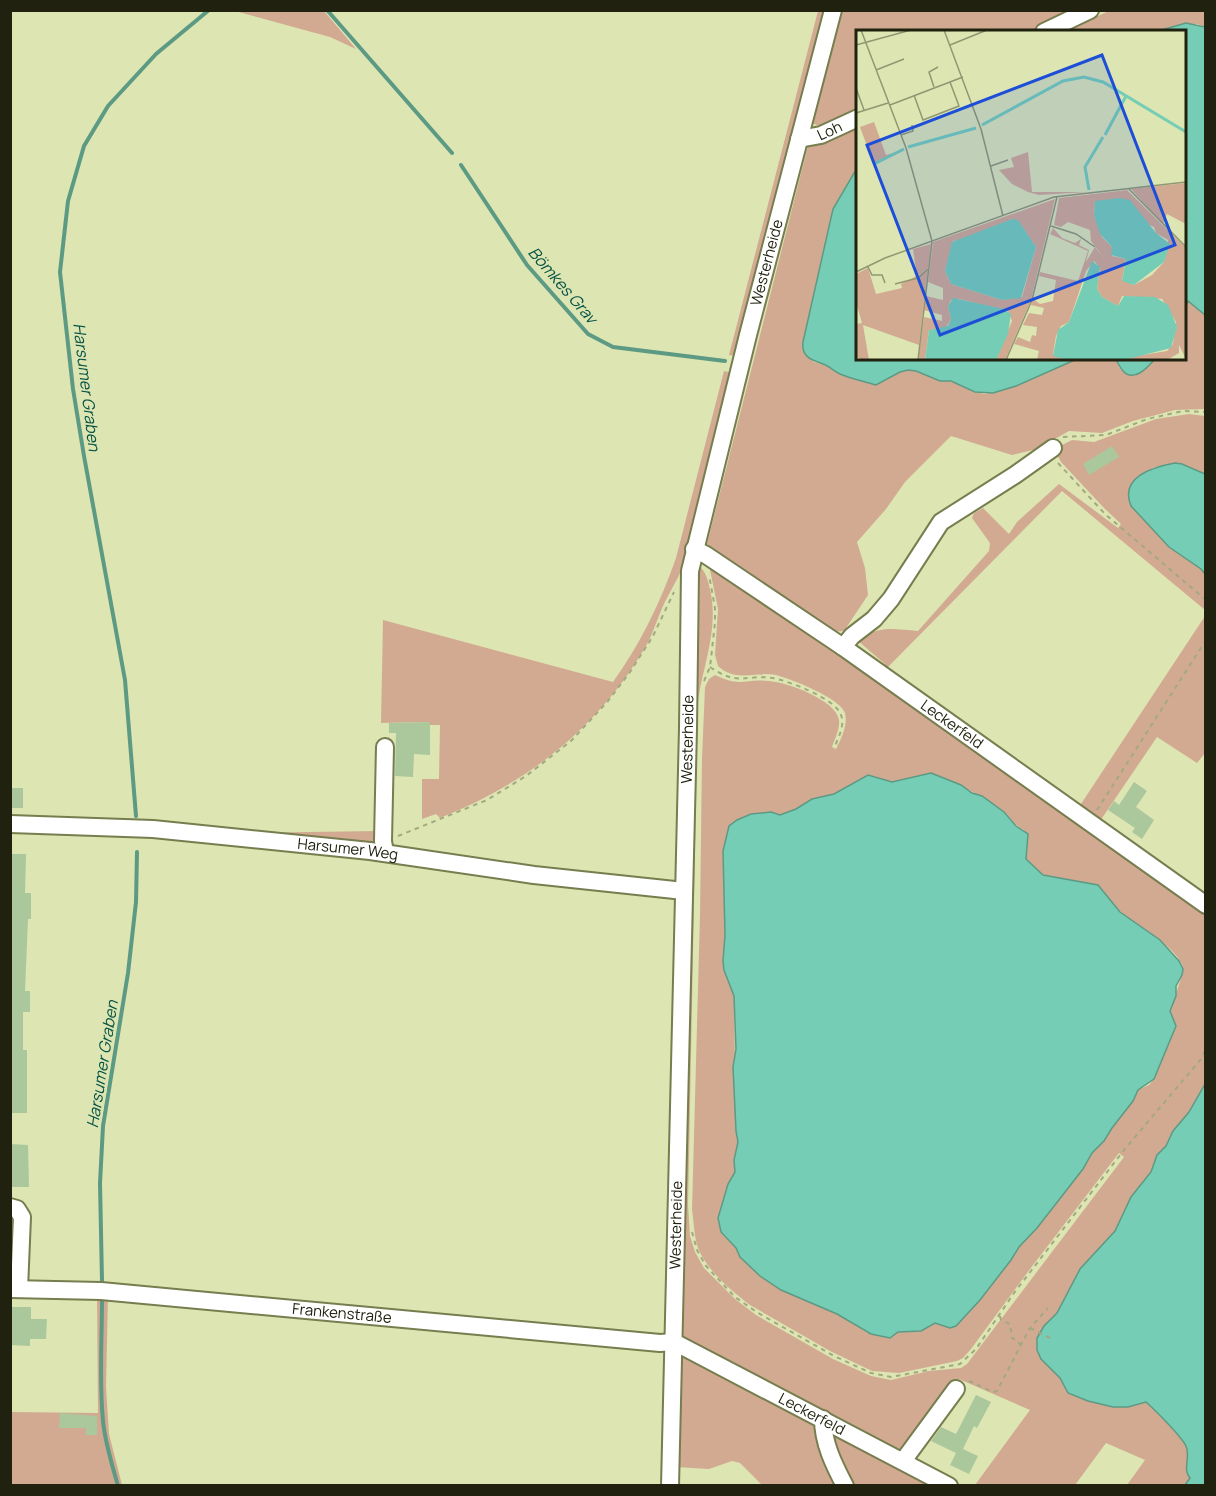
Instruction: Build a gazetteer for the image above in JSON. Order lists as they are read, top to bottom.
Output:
{
  "streets": {
    "street": [
      "Loh",
      "Westerheide",
      "Leckerfeld",
      "Harsumer Weg",
      "Frankenstraße"
    ]
  },
  "crossings": [
    ["Loh", "Westerheide"],
    ["Westerheide", "Leckerfeld"],
    ["Westerheide", "Harsumer Weg"],
    ["Westerheide", "Frankenstraße"],
    ["Leckerfeld", "Frankenstraße"]
  ],
  "water": ["Bömkes Grav", "Harsumer Graben"]
}
